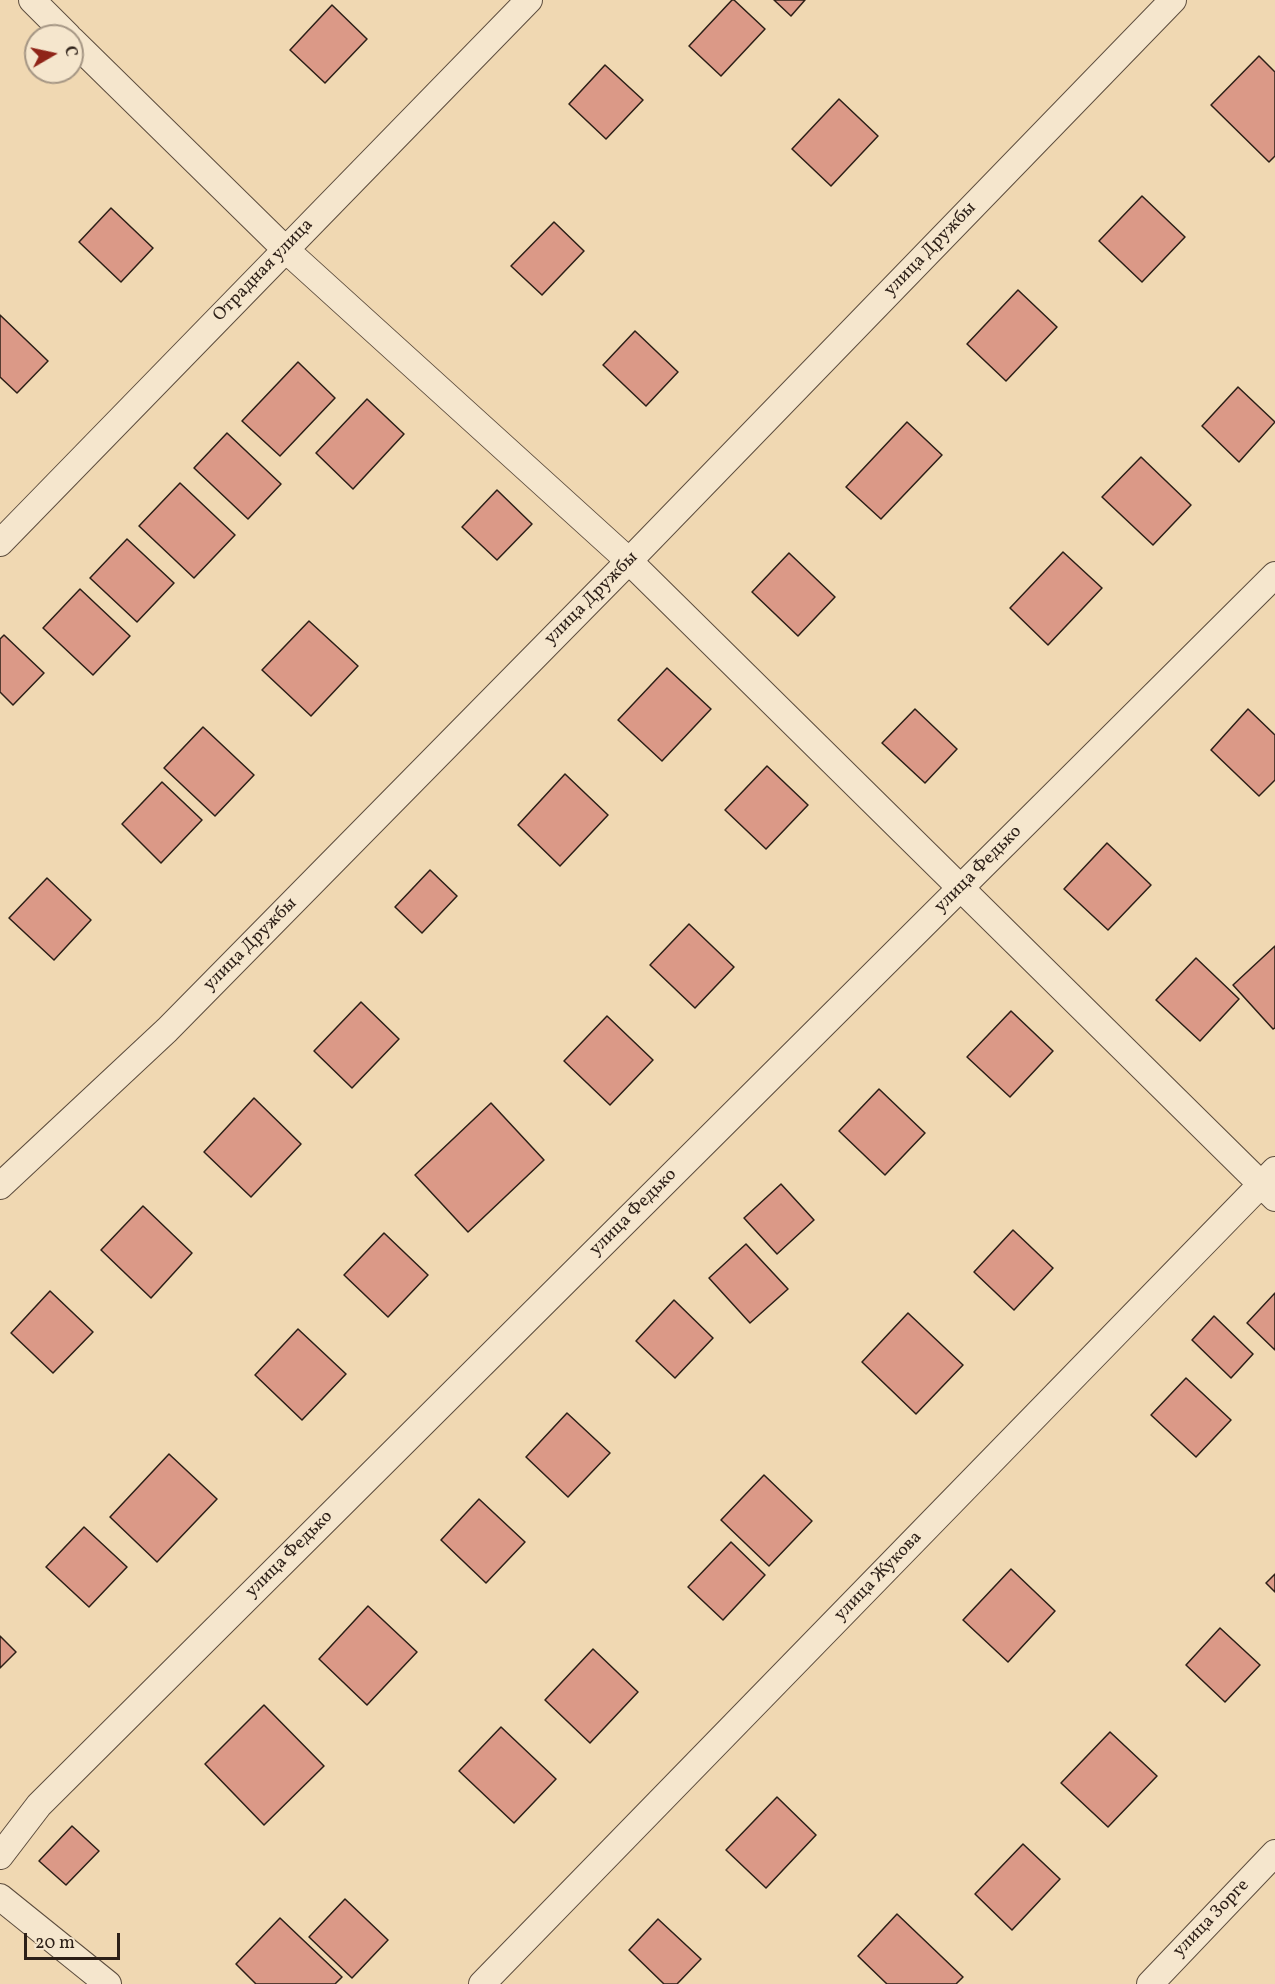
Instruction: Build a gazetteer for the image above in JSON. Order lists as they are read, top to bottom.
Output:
{
  "streets": {
    "street": [
      "улица Дружбы",
      "Отрадная улица",
      "улица Федько",
      "улица Жукова",
      "улица Зорге"
    ]
  },
  "scale_bar": "20 m",
  "north": "right"
}
